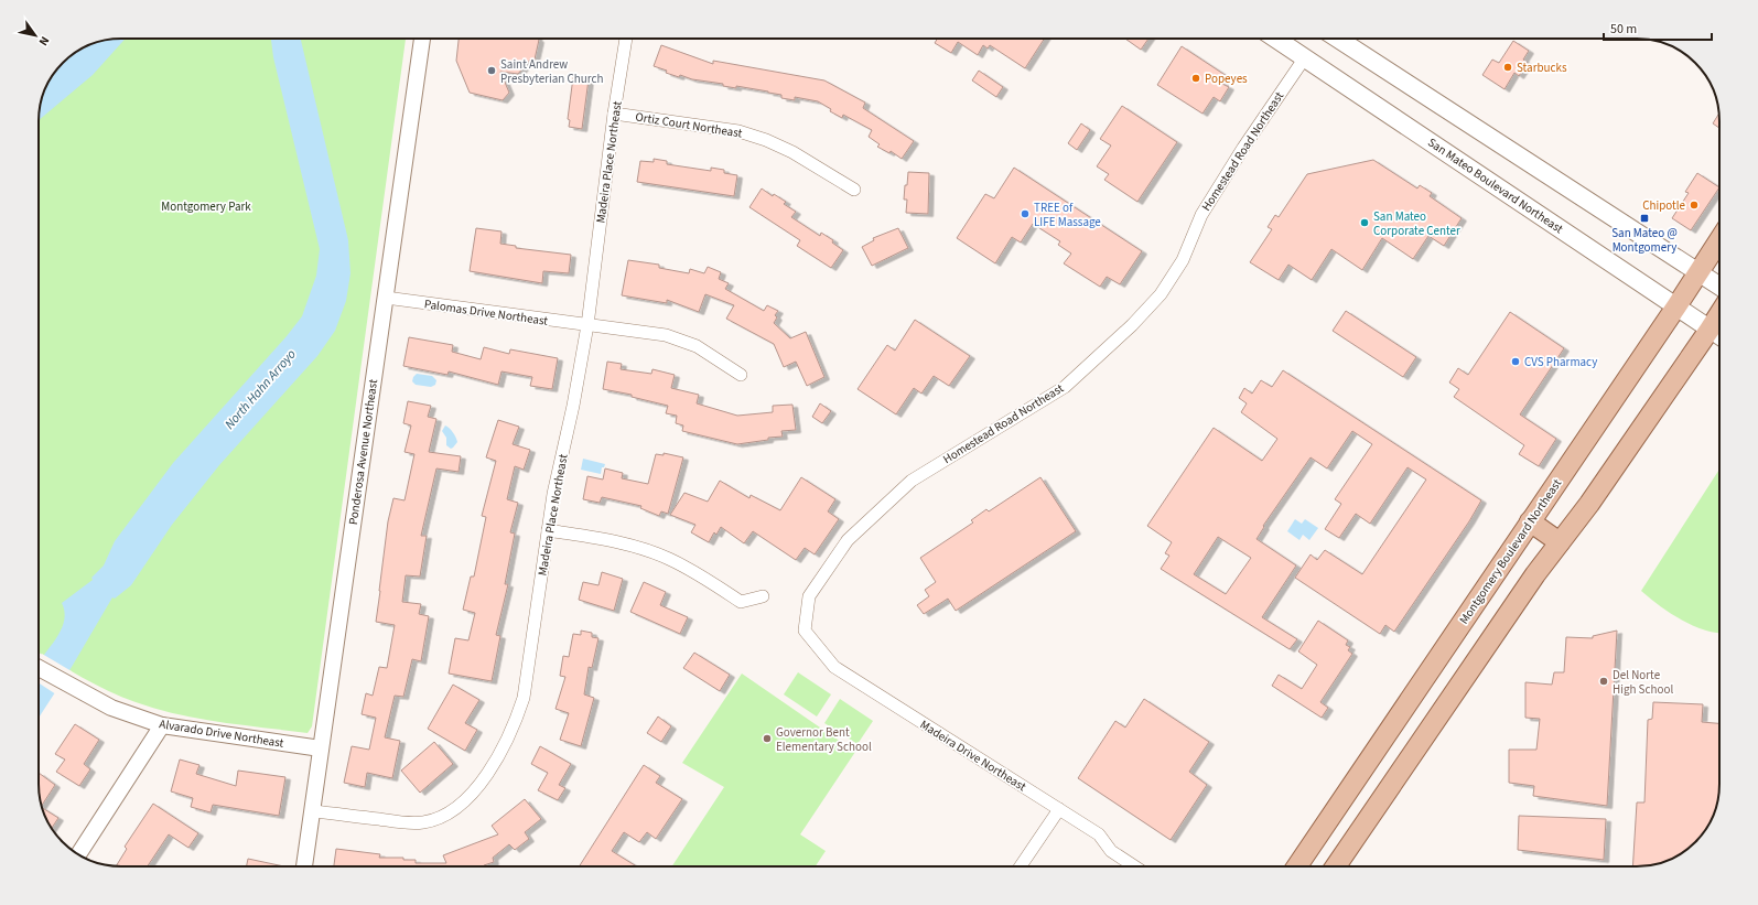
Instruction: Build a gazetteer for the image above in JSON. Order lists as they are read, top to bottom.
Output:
{
  "streets": {
    "main road": ["San Mateo Boulevard Northeast", "Montgomery Boulevard Northeast"],
    "street": [
      "Ortiz Court Northeast",
      "Homestead Road Northeast",
      "Madeira Place Northeast",
      "Palomas Drive Northeast",
      "Ponderosa Avenue Northeast",
      "Alvarado Drive Northeast",
      "Madeira Drive Northeast"
    ]
  },
  "crossings": [
    ["Ortiz Court Northeast", "Madeira Place Northeast"],
    ["Homestead Road Northeast", "San Mateo Boulevard Northeast"],
    ["Homestead Road Northeast", "Madeira Drive Northeast"],
    ["Madeira Place Northeast", "Palomas Drive Northeast"],
    ["Madeira Place Northeast", "Ponderosa Avenue Northeast"],
    ["San Mateo Boulevard Northeast", "Montgomery Boulevard Northeast"],
    ["Palomas Drive Northeast", "Ponderosa Avenue Northeast"],
    ["Ponderosa Avenue Northeast", "Alvarado Drive Northeast"]
  ],
  "water": ["North Hahn Arroyo"],
  "parks": ["Montgomery Park"],
  "places": {
    "other": [
      "Starbucks",
      "Saint Andrew Presbyterian Church",
      "Popeyes",
      "Chipotle",
      "TREE of LIFE Massage",
      "San Mateo Corporate Center",
      "CVS Pharmacy",
      "Del Norte High School",
      "Governor Bent Elementary School"
    ],
    "transit": ["San Mateo @ Montgomery"]
  },
  "scale_bar": "50 m",
  "north": "bottom right"
}
